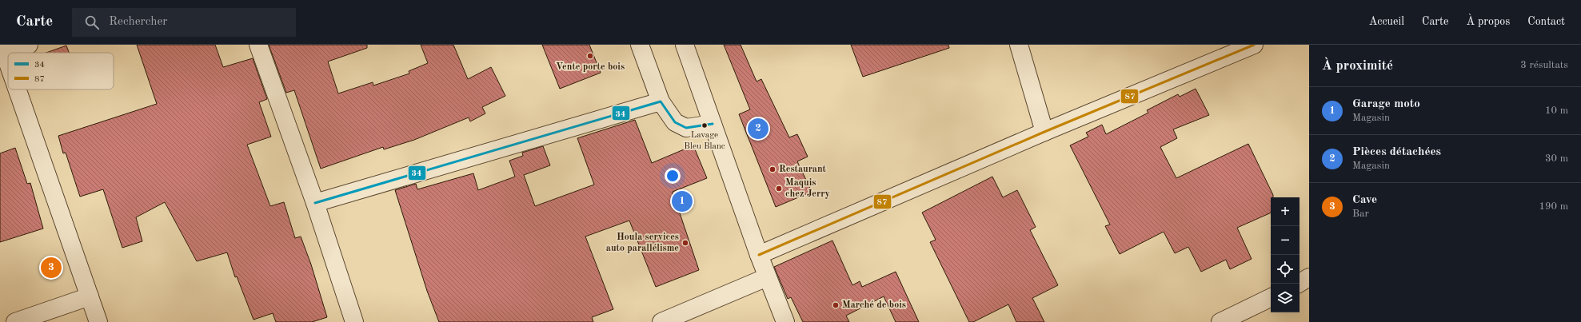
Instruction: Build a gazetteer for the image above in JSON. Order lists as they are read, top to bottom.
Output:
{
  "places": [
    "Vente porte bois",
    "Lavage Bleu Blanc",
    "Restaurant",
    "Maquis chez Jerry",
    "Houla services auto parallélisme",
    "Marché de bois"
  ],
  "lines": ["transit line 87", "transit line 34"],
  "legend": ["34", "87"],
  "page": {
    "header": "Carte",
    "search": "Rechercher",
    "nav": [
      "Accueil",
      "Carte",
      "À propos",
      "Contact"
    ],
    "heading": ["À proximité", "3 résultats"],
    "list": [
      {
        "mark": "1",
        "name": "Garage moto",
        "note": "Magasin",
        "value": "10 m"
      },
      {
        "mark": "2",
        "name": "Pièces détachées",
        "note": "Magasin",
        "value": "30 m"
      },
      {
        "mark": "3",
        "name": "Cave",
        "note": "Bar",
        "value": "190 m"
      }
    ],
    "pins": ["2", "1", "3"],
    "map_buttons": ["+", "−"]
  }
}
